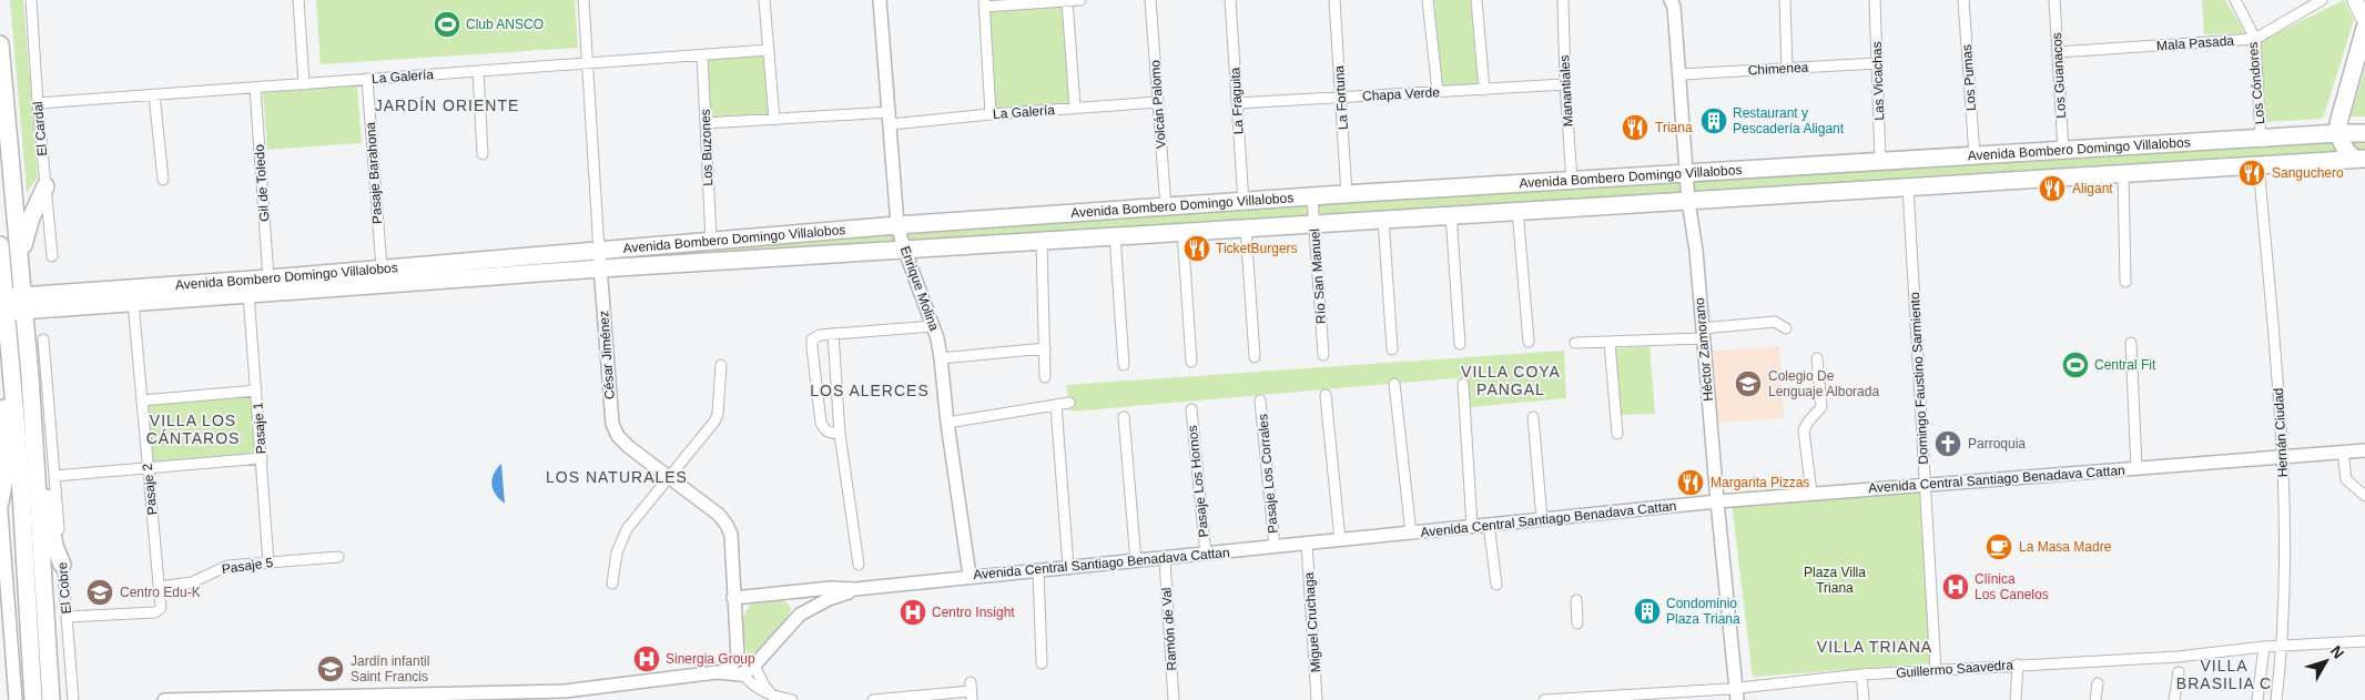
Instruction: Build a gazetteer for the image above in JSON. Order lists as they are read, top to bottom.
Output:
{
  "streets": {
    "main road": ["Avenida Bombero Domingo Villalobos"],
    "street": [
      "Mala Pasada",
      "Chimenea",
      "Los Guanacos",
      "La Galería",
      "Los Pumas",
      "Las Vicachas",
      "Los Cóndores",
      "Manantiales",
      "Chapa Verde",
      "La Fortuna",
      "La Fraguita",
      "Volcán Palomo",
      "El Cardal",
      "Los Buzones",
      "Pasaje Barahona",
      "Gil de Toledo",
      "Río San Manuel",
      "Enrique Molina",
      "Héctor Zamorano",
      "César Jiménez",
      "Domingo Faustino Sarmiento",
      "Pasaje 1",
      "Hernán Ciudad",
      "Pasaje Los Corrales",
      "Avenida Central Santiago Benadava Cattan",
      "Pasaje Los Hornos",
      "Pasaje 2",
      "Pasaje 5",
      "El Cobre",
      "Miguel Cruchaga",
      "Ramón de Val",
      "Guillermo Saavedra"
    ]
  },
  "crossings": [
    ["Mala Pasada", "Los Guanacos"],
    ["Mala Pasada", "Los Cóndores"],
    ["Chimenea", "Las Vicachas"],
    ["Chimenea", "Héctor Zamorano"],
    ["Los Guanacos", "Avenida Bombero Domingo Villalobos"],
    ["La Galería", "Volcán Palomo"],
    ["La Galería", "El Cardal"],
    ["La Galería", "Los Buzones"],
    ["La Galería", "Pasaje Barahona"],
    ["La Galería", "Gil de Toledo"],
    ["La Galería", "Enrique Molina"],
    ["La Galería", "César Jiménez"],
    ["Los Pumas", "Avenida Bombero Domingo Villalobos"],
    ["Las Vicachas", "Avenida Bombero Domingo Villalobos"],
    ["Los Cóndores", "Avenida Bombero Domingo Villalobos"],
    ["Manantiales", "Chapa Verde"],
    ["Manantiales", "Avenida Bombero Domingo Villalobos"],
    ["Chapa Verde", "La Fortuna"],
    ["Chapa Verde", "La Fraguita"],
    ["La Fortuna", "Avenida Bombero Domingo Villalobos"],
    ["La Fraguita", "Avenida Bombero Domingo Villalobos"],
    ["Volcán Palomo", "Avenida Bombero Domingo Villalobos"],
    ["Los Buzones", "Avenida Bombero Domingo Villalobos"],
    ["Avenida Bombero Domingo Villalobos", "Pasaje Barahona"],
    ["Avenida Bombero Domingo Villalobos", "Gil de Toledo"],
    ["Avenida Bombero Domingo Villalobos", "Río San Manuel"],
    ["Avenida Bombero Domingo Villalobos", "Enrique Molina"],
    ["Avenida Bombero Domingo Villalobos", "Héctor Zamorano"],
    ["Avenida Bombero Domingo Villalobos", "César Jiménez"],
    ["Avenida Bombero Domingo Villalobos", "Domingo Faustino Sarmiento"],
    ["Avenida Bombero Domingo Villalobos", "Pasaje 1"],
    ["Avenida Bombero Domingo Villalobos", "Hernán Ciudad"],
    ["Avenida Bombero Domingo Villalobos", "Pasaje 2"],
    ["Enrique Molina", "Avenida Central Santiago Benadava Cattan"],
    ["Héctor Zamorano", "Avenida Central Santiago Benadava Cattan"],
    ["Héctor Zamorano", "Guillermo Saavedra"],
    ["César Jiménez", "Avenida Central Santiago Benadava Cattan"],
    ["Domingo Faustino Sarmiento", "Avenida Central Santiago Benadava Cattan"],
    ["Domingo Faustino Sarmiento", "Guillermo Saavedra"],
    ["Pasaje 1", "Pasaje 5"],
    ["Hernán Ciudad", "Avenida Central Santiago Benadava Cattan"],
    ["Hernán Ciudad", "Guillermo Saavedra"],
    ["Pasaje Los Corrales", "Avenida Central Santiago Benadava Cattan"],
    ["Avenida Central Santiago Benadava Cattan", "Pasaje Los Hornos"],
    ["Avenida Central Santiago Benadava Cattan", "Miguel Cruchaga"],
    ["Avenida Central Santiago Benadava Cattan", "Ramón de Val"],
    ["Pasaje 2", "Pasaje 5"],
    ["Pasaje 2", "El Cobre"]
  ],
  "districts": [
    "JARDÍN ORIENTE",
    "VILLA COYA PANGAL",
    "LOS ALERCES",
    "VILLA LOS CÁNTAROS",
    "LOS NATURALES",
    "VILLA TRIANA",
    "VILLA BRASILIA C"
  ],
  "parks": ["Plaza Villa Triana"],
  "places": {
    "sports": ["Club ANSCO", "Central Fit"],
    "building": ["Restaurant y Pescadería Aligant", "Condominio Plaza Triana"],
    "restaurant": [
      "Triana",
      "Sanguchero",
      "Aligant",
      "TicketBurgers",
      "Margarita Pizzas"
    ],
    "school or university": ["Colegio De Lenguaje Alborada", "Centro Edu-K", "Jardín infantil Saint Francis"],
    "church": ["Parroquia"],
    "cafe": ["La Masa Madre"],
    "hospital": ["Clínica Los Canelos", "Centro Insight", "Sinergia Group"]
  },
  "north": "top right"
}
